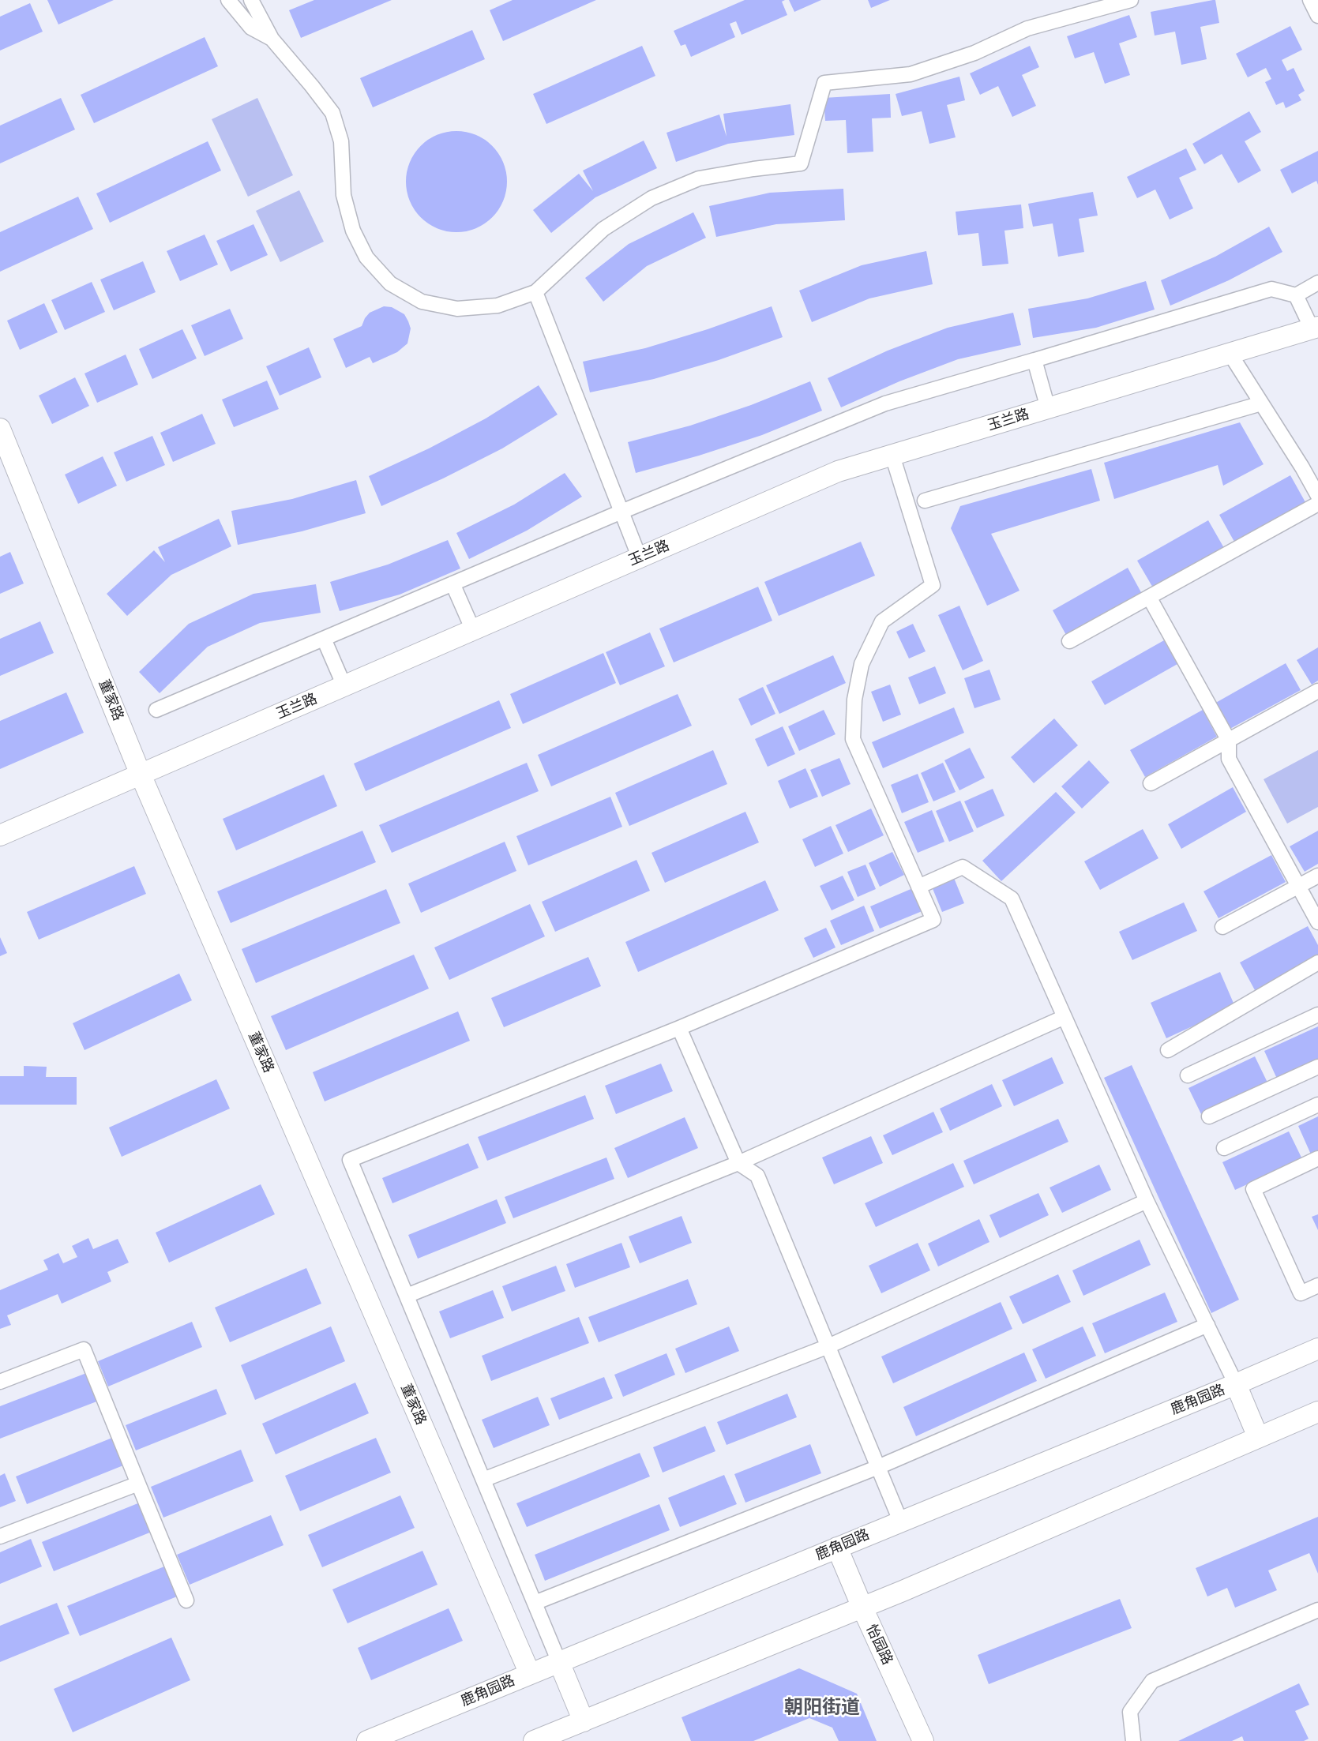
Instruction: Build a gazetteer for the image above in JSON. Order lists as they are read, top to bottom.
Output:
{
  "streets": {
    "street": [
      "玉兰路",
      "董家路",
      "鹿角园路",
      "怡园路"
    ]
  },
  "crossings": [
    ["玉兰路", "董家路"],
    ["董家路", "鹿角园路"],
    ["鹿角园路", "怡园路"]
  ],
  "districts": ["朝阳街道"]
}
